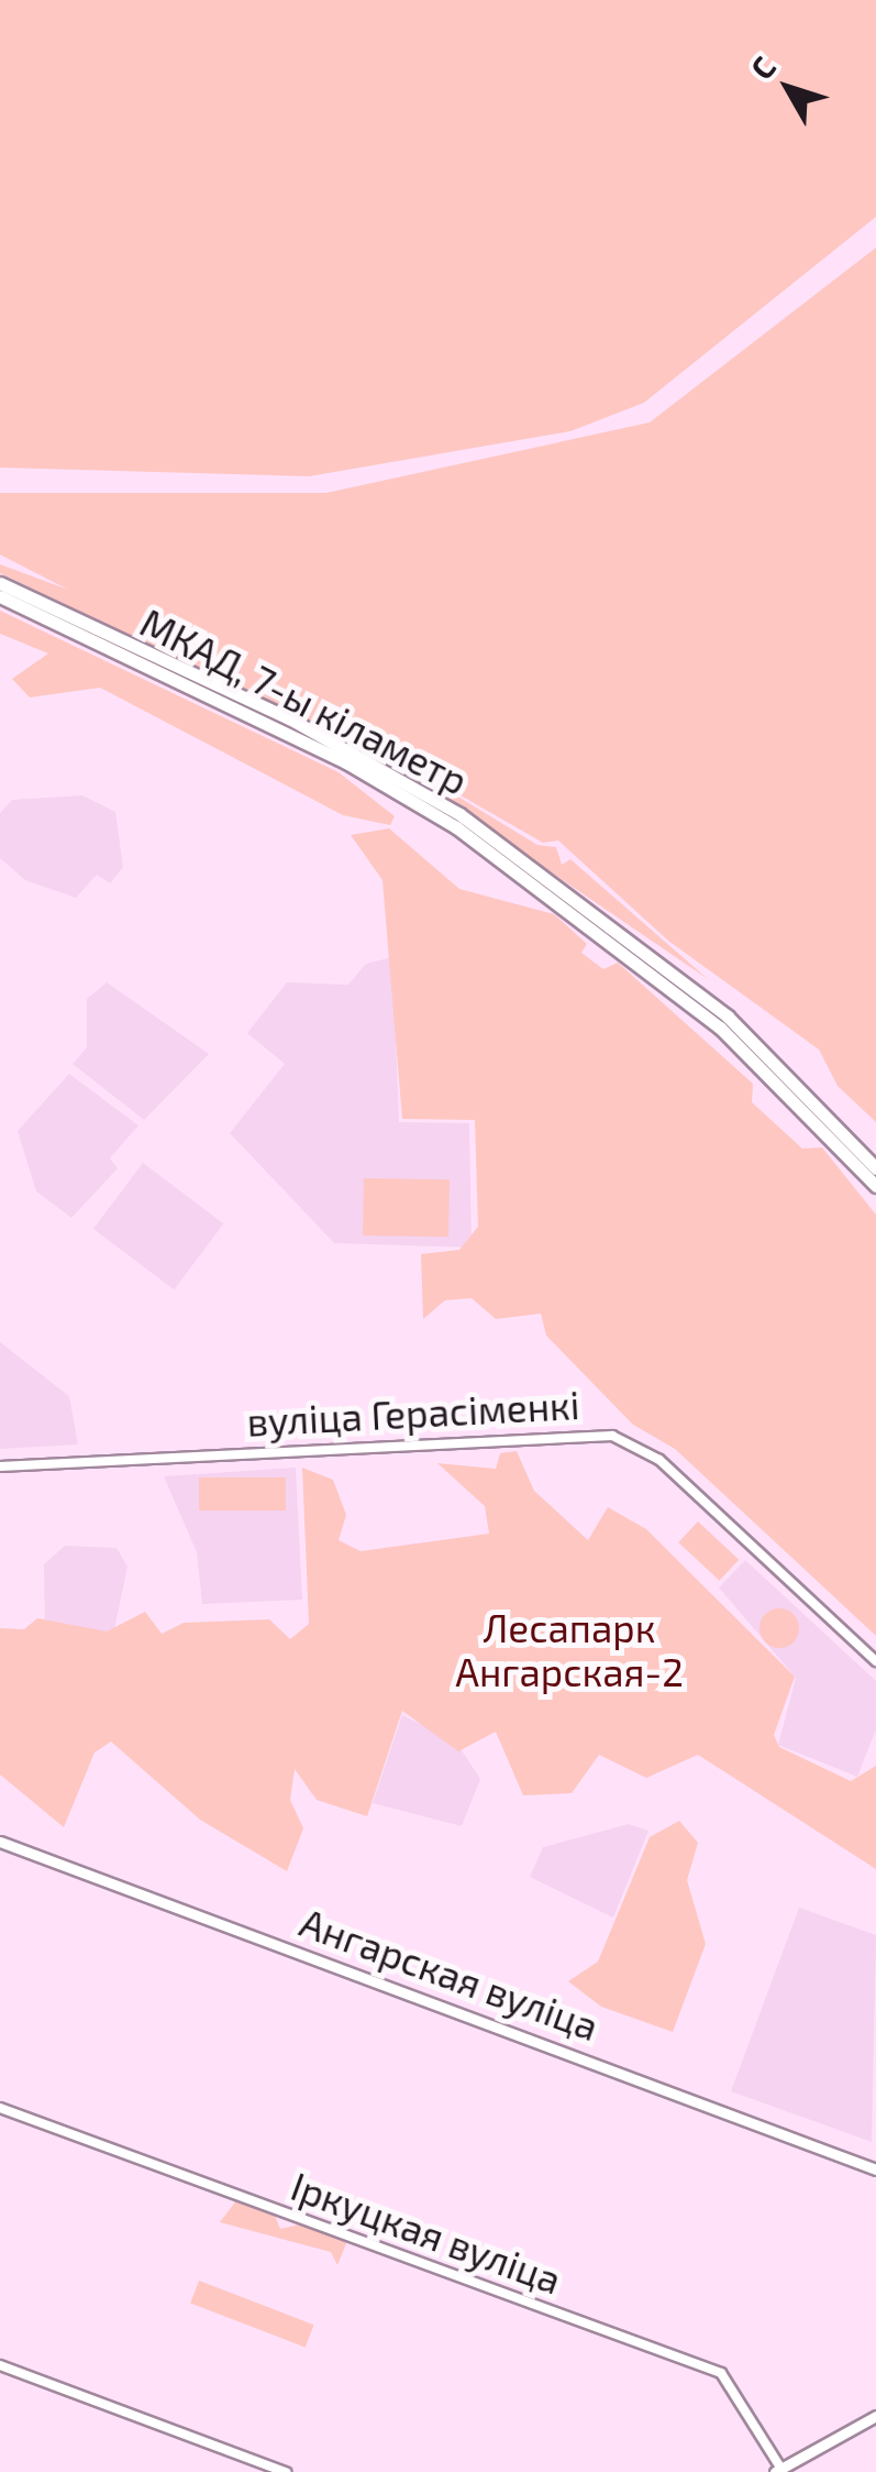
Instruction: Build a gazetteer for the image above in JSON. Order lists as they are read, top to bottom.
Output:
{
  "streets": {
    "highway": ["МКАД, 7-ы кіламетр"],
    "main road": ["Ангарская вуліца"],
    "street": ["вуліца Герасіменкі", "Іркуцкая вуліца"]
  },
  "parks": ["Лесапарк Ангарская-2"],
  "north": "top left"
}
